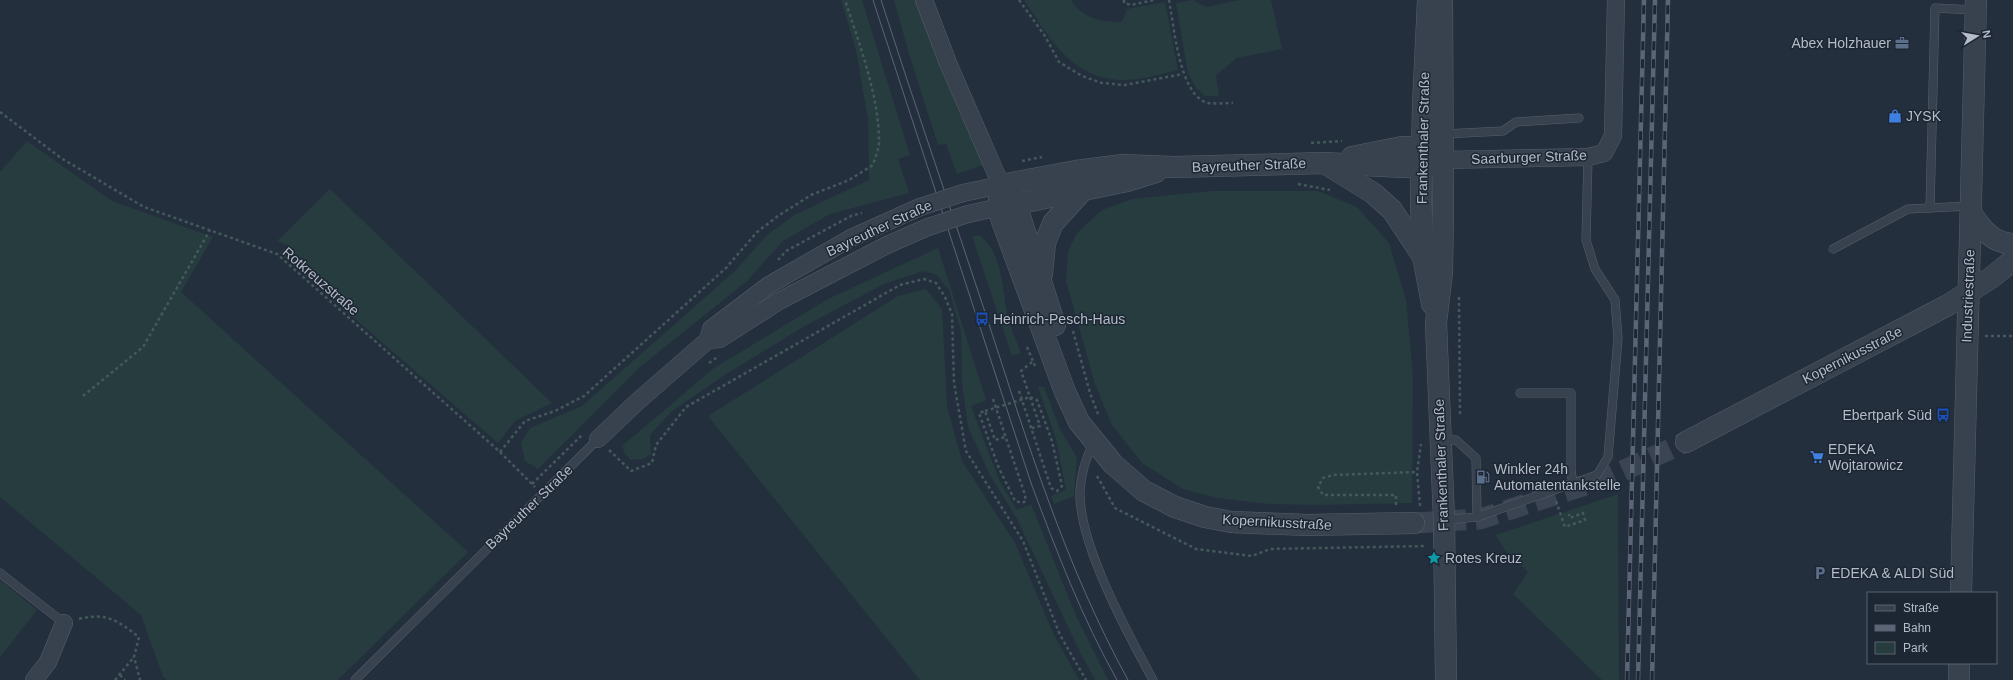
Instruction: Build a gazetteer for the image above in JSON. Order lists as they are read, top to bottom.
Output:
{
  "streets": {
    "street": [
      "Frankenthaler Straße",
      "Saarburger Straße",
      "Bayreuther Straße",
      "Industriestraße",
      "Kopernikusstraße"
    ],
    "path": ["Rotkreuzstraße"]
  },
  "crossings": [
    ["Frankenthaler Straße", "Saarburger Straße"],
    ["Frankenthaler Straße", "Bayreuther Straße"],
    ["Bayreuther Straße", "Kopernikusstraße"],
    ["Industriestraße", "Kopernikusstraße"]
  ],
  "places": {
    "office": ["Abex Holzhauer"],
    "shop": ["JYSK"],
    "bus stop": ["Heinrich-Pesch-Haus", "Ebertpark Süd"],
    "supermarket": ["EDEKA Wojtarowicz"],
    "fuel station": ["Winkler 24h Automatentankstelle"],
    "place": ["Rotes Kreuz"],
    "parking": ["EDEKA & ALDI Süd"]
  },
  "legend": ["Straße", "Bahn", "Park"],
  "north": "right"
}
